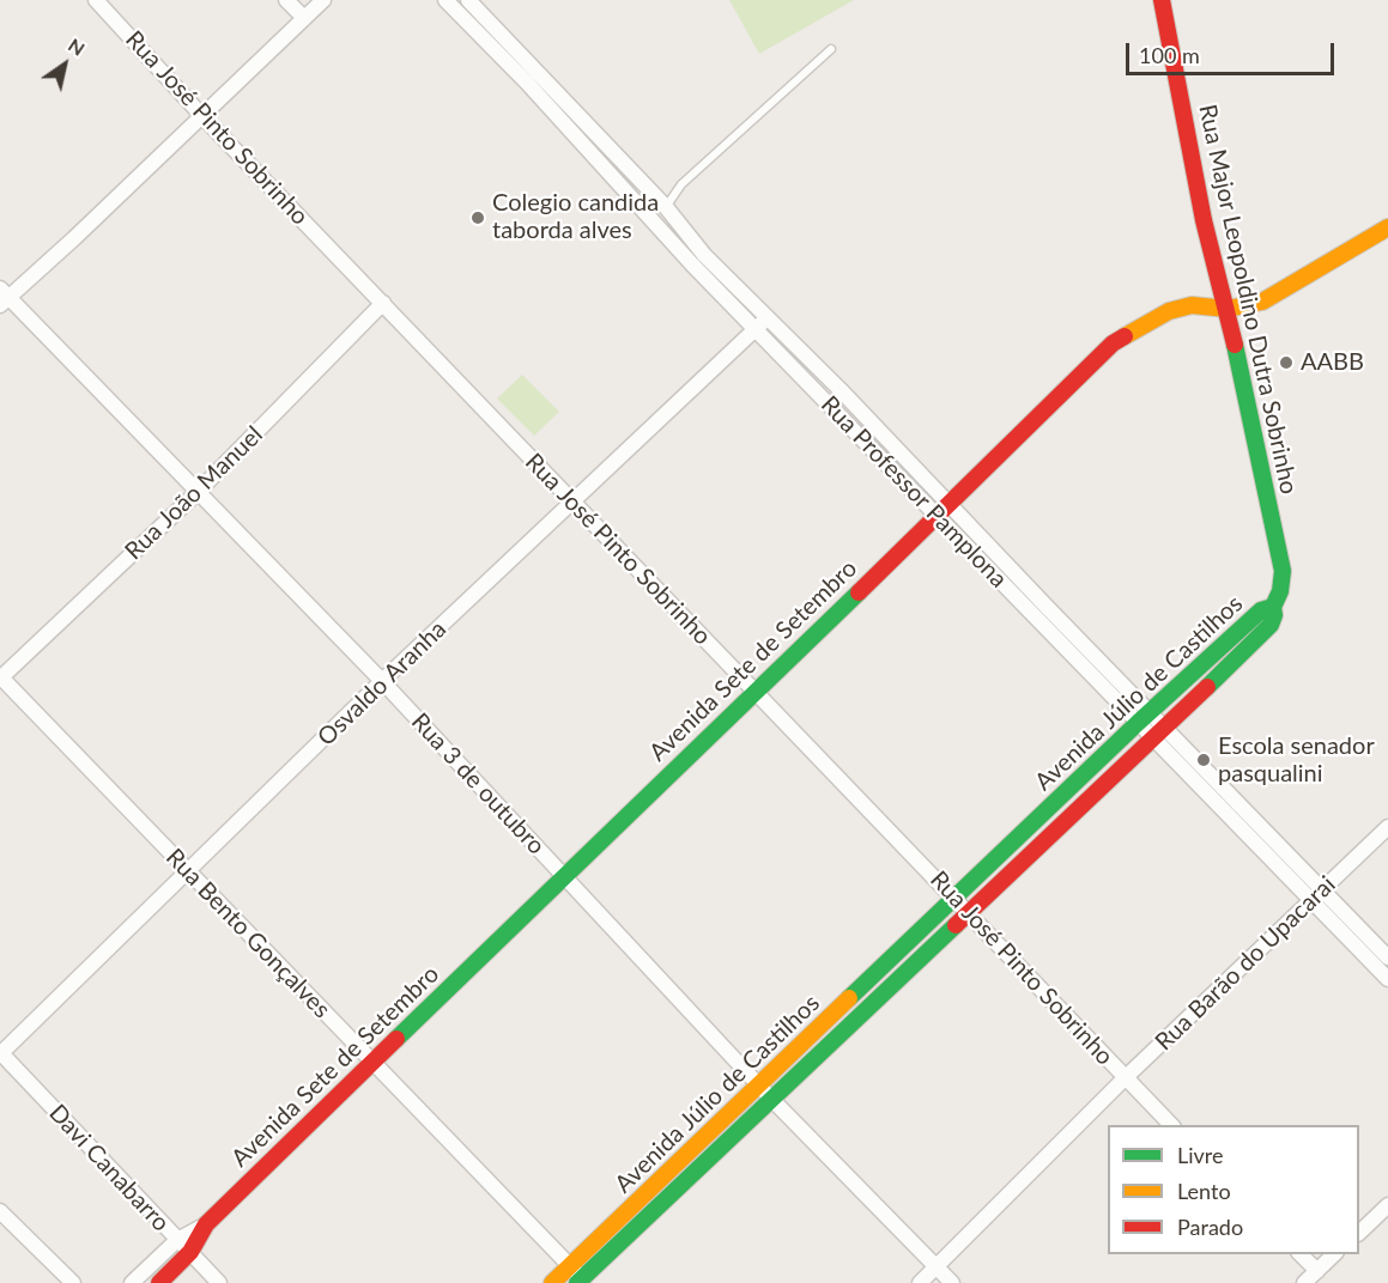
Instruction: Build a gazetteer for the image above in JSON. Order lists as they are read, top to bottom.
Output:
{
  "streets": {
    "street": [
      "Rua José Pinto Sobrinho",
      "Rua Major Leopoldino Dutra Sobrinho",
      "Rua Professor Pamplona",
      "Rua João Manuel",
      "Avenida Sete de Setembro",
      "Osvaldo Aranha",
      "Avenida Júlio de Castilhos",
      "Rua 3 de outubro",
      "Rua Bento Gonçalves",
      "Rua Barão do Upacarai",
      "Davi Canabarro"
    ]
  },
  "crossings": [
    ["Rua José Pinto Sobrinho", "Rua João Manuel"],
    ["Rua José Pinto Sobrinho", "Avenida Sete de Setembro"],
    ["Rua José Pinto Sobrinho", "Osvaldo Aranha"],
    ["Rua José Pinto Sobrinho", "Avenida Júlio de Castilhos"],
    ["Rua José Pinto Sobrinho", "Rua Barão do Upacarai"],
    ["Rua Major Leopoldino Dutra Sobrinho", "Avenida Sete de Setembro"],
    ["Rua Major Leopoldino Dutra Sobrinho", "Avenida Júlio de Castilhos"],
    ["Rua Professor Pamplona", "Avenida Sete de Setembro"],
    ["Rua Professor Pamplona", "Osvaldo Aranha"],
    ["Rua Professor Pamplona", "Avenida Júlio de Castilhos"],
    ["Rua Professor Pamplona", "Rua Barão do Upacarai"],
    ["Rua João Manuel", "Rua 3 de outubro"],
    ["Rua João Manuel", "Rua Bento Gonçalves"],
    ["Avenida Sete de Setembro", "Rua 3 de outubro"],
    ["Avenida Sete de Setembro", "Rua Bento Gonçalves"],
    ["Avenida Sete de Setembro", "Davi Canabarro"],
    ["Osvaldo Aranha", "Rua 3 de outubro"],
    ["Osvaldo Aranha", "Rua Bento Gonçalves"],
    ["Osvaldo Aranha", "Davi Canabarro"],
    ["Avenida Júlio de Castilhos", "Rua 3 de outubro"],
    ["Avenida Júlio de Castilhos", "Rua Bento Gonçalves"],
    ["Rua 3 de outubro", "Rua Barão do Upacarai"]
  ],
  "places": ["Colegio candida taborda alves", "AABB", "Escola senador pasqualini"],
  "legend": ["Livre", "Lento", "Parado"],
  "scale_bar": "100 m",
  "north": "top right"
}
